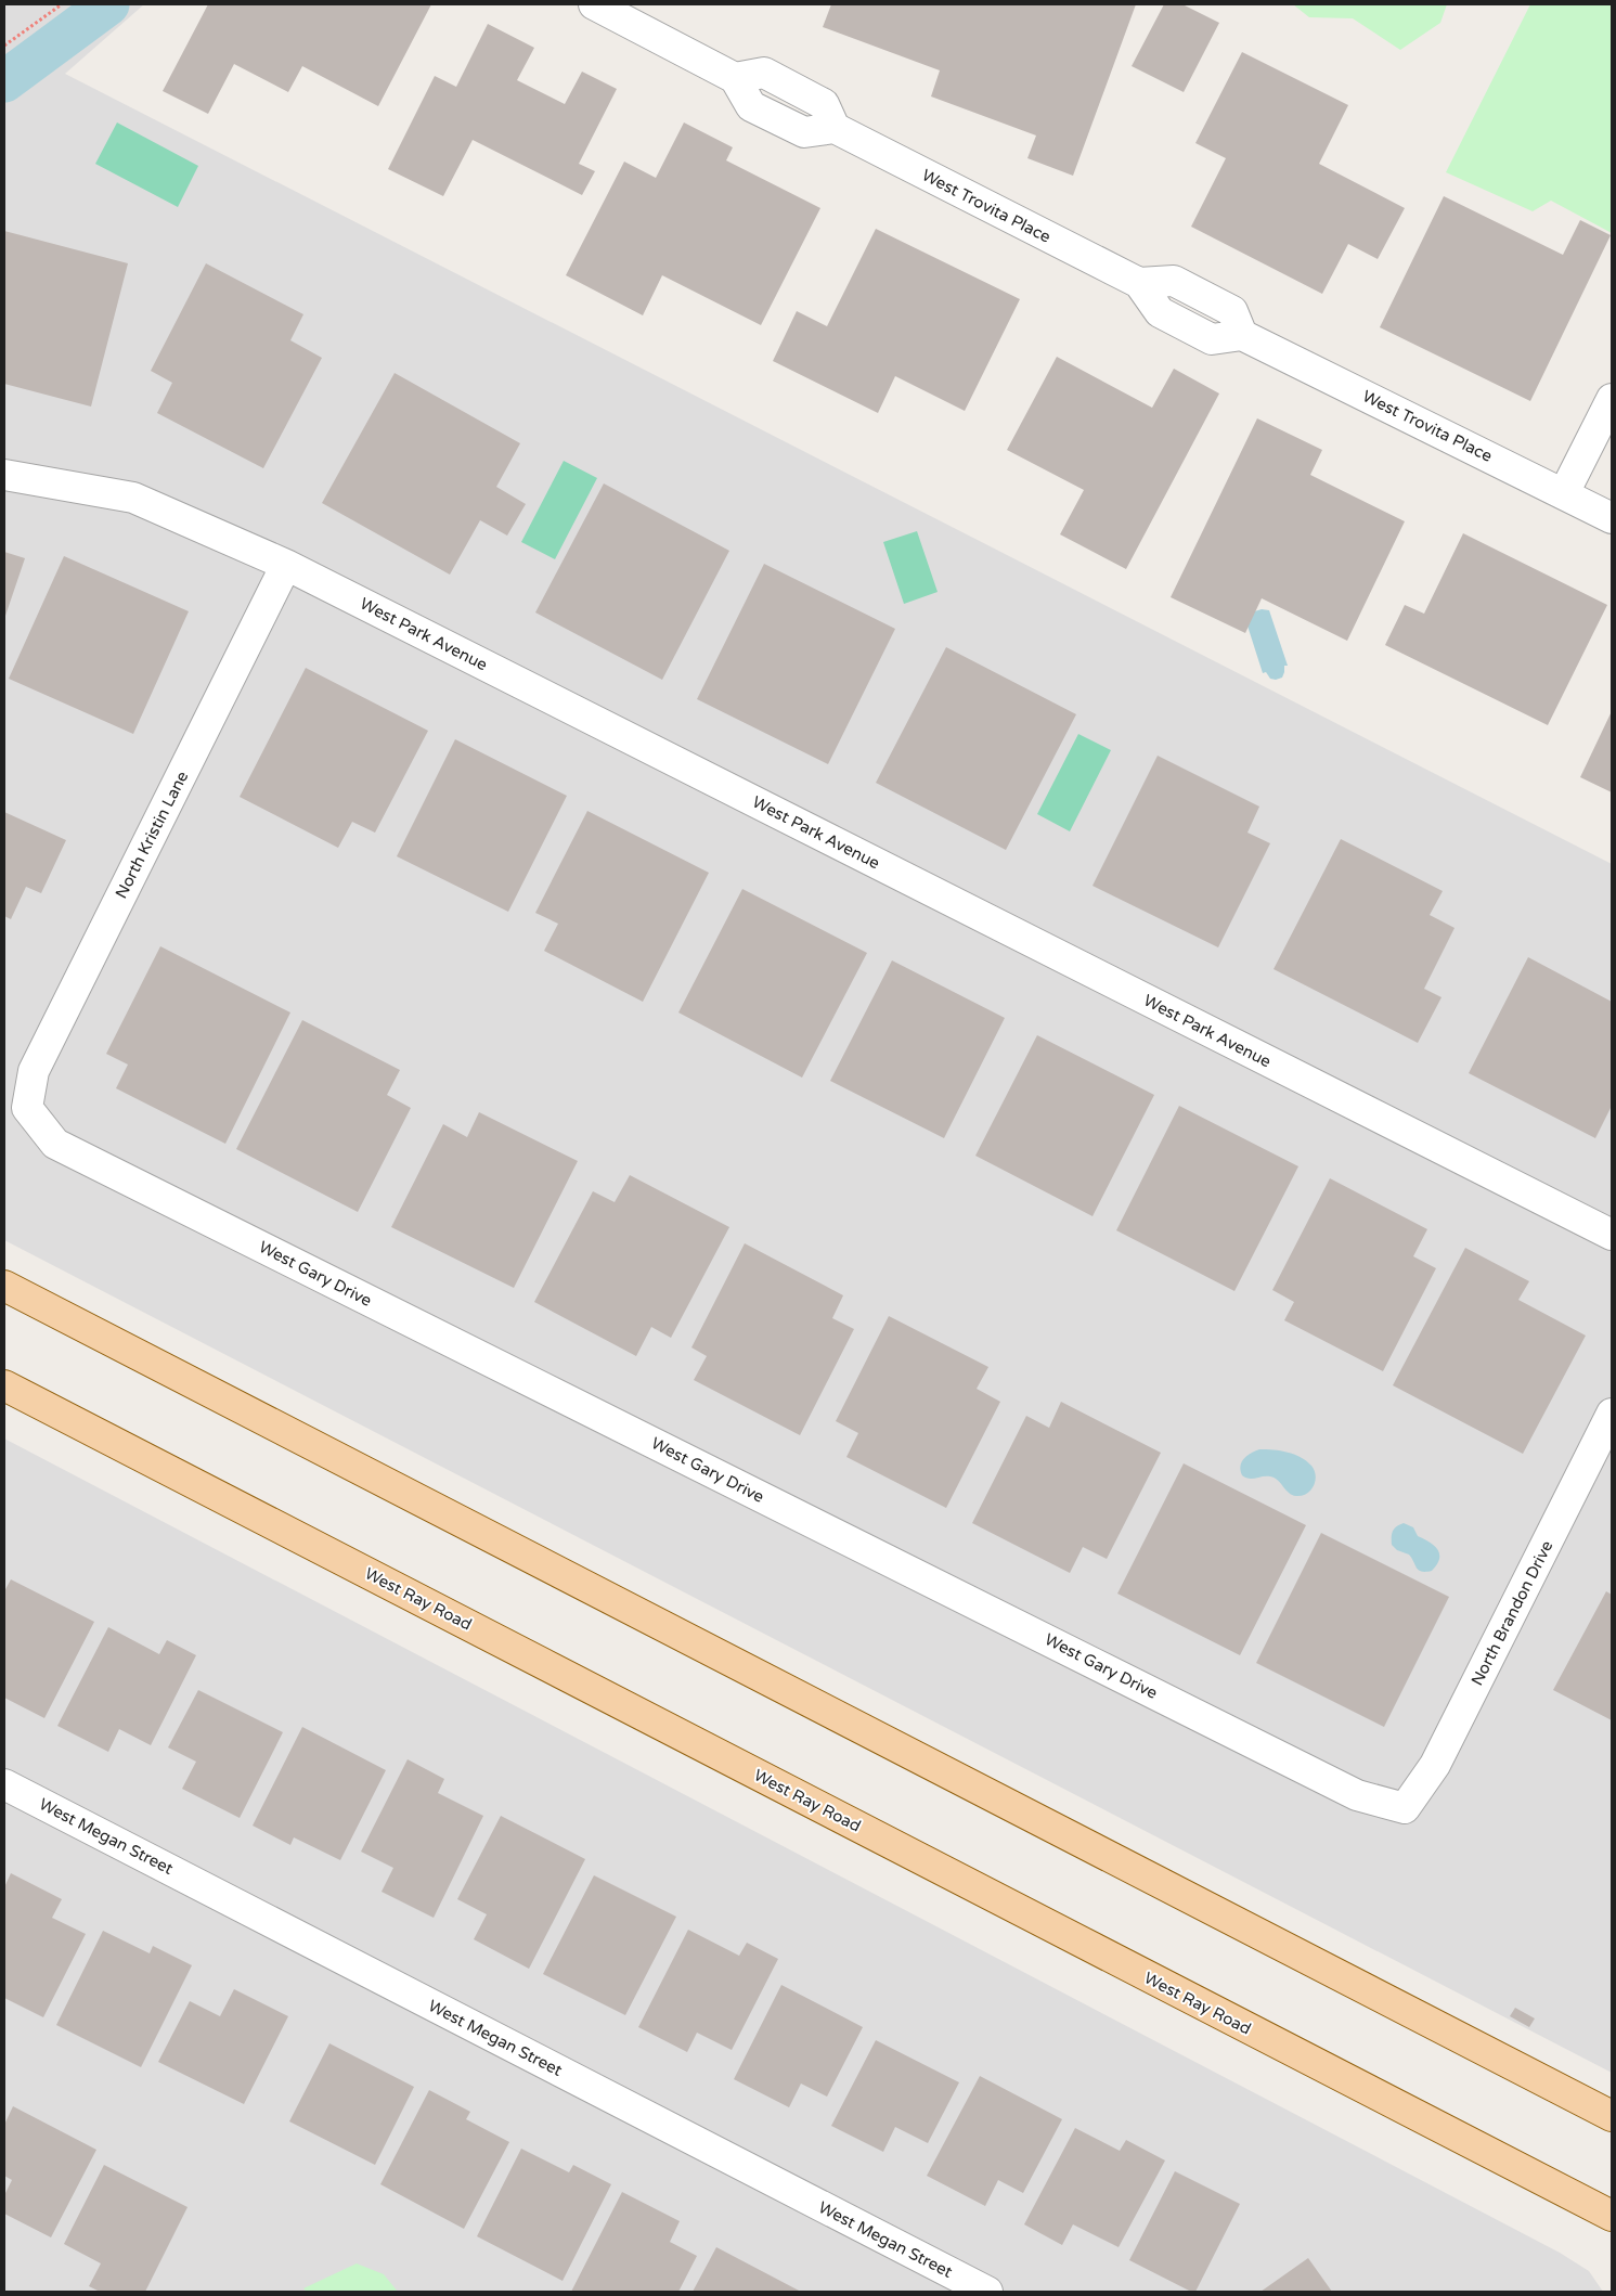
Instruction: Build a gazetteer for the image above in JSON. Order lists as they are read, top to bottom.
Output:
{
  "streets": {
    "main road": ["West Ray Road"],
    "street": [
      "West Trovita Place",
      "West Park Avenue",
      "North Kristin Lane",
      "West Gary Drive",
      "North Brandon Drive",
      "West Megan Street"
    ]
  },
  "crossings": [
    ["West Park Avenue", "North Kristin Lane"],
    ["North Kristin Lane", "West Gary Drive"],
    ["West Gary Drive", "North Brandon Drive"]
  ]
}
